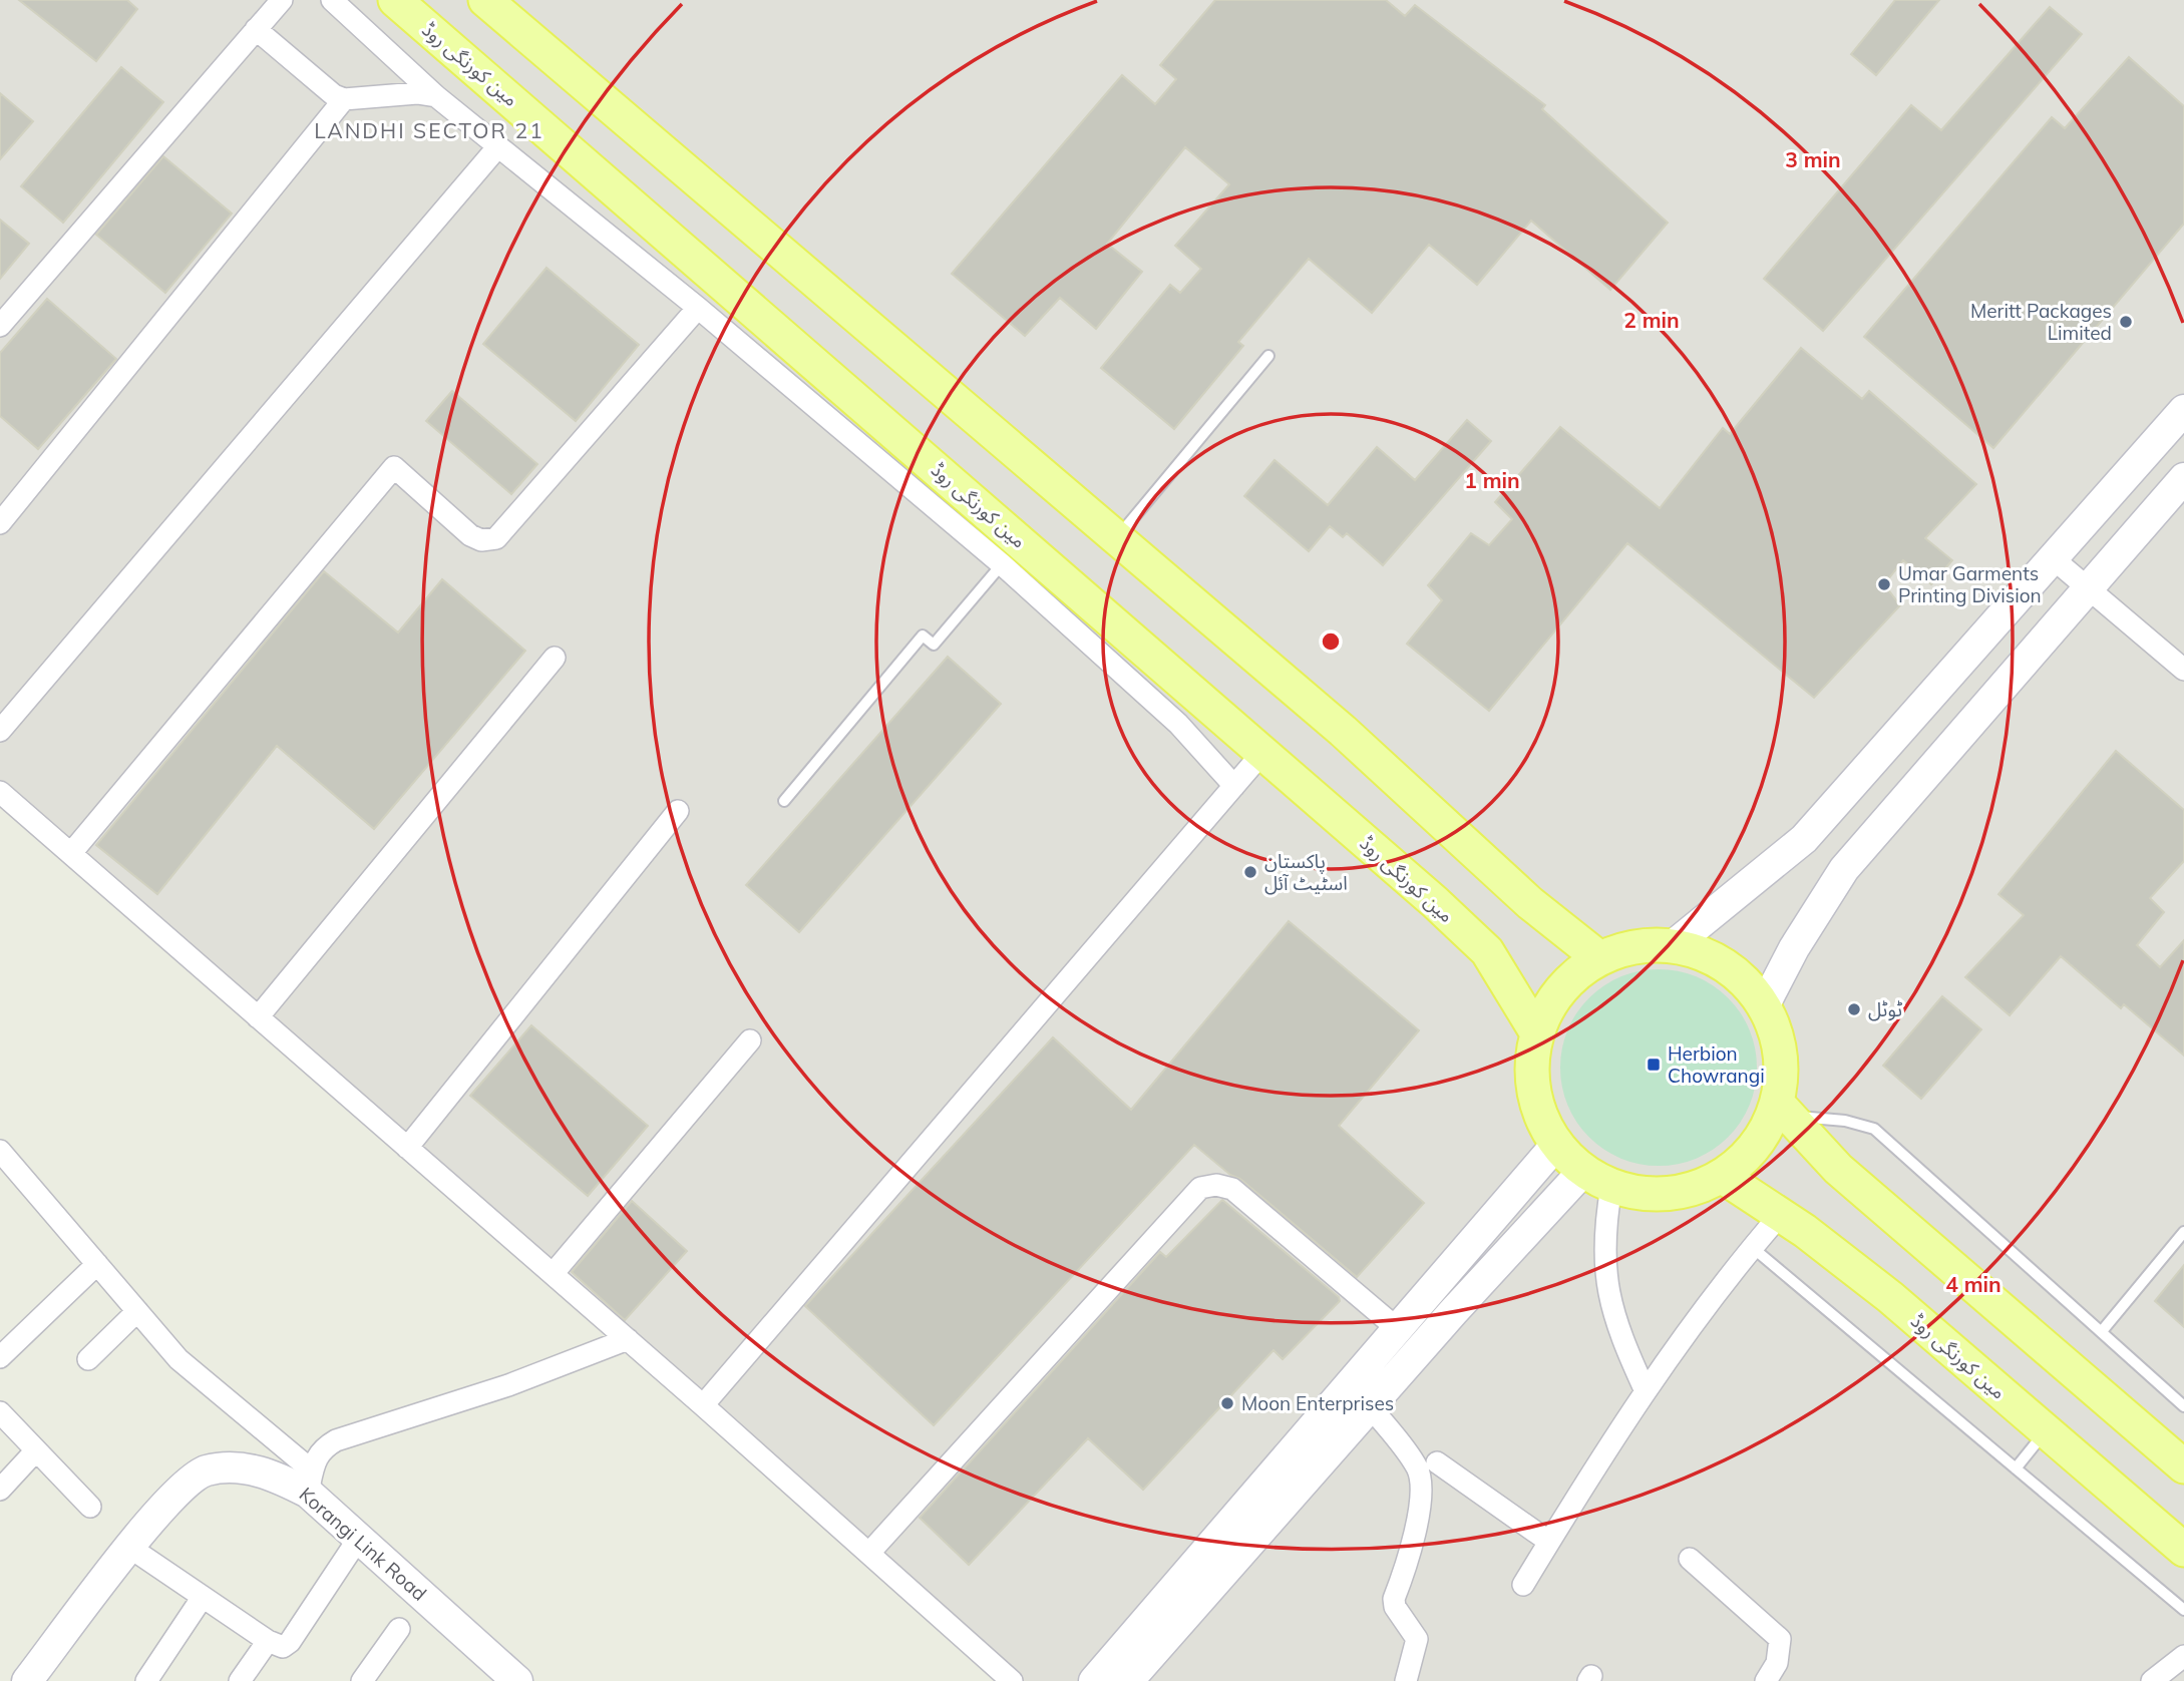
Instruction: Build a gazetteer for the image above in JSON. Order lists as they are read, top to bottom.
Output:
{
  "streets": {
    "main road": ["مین کورنگی روڈ", "Korangi Link Road"]
  },
  "districts": ["LANDHI SECTOR 21"],
  "places": {
    "other": [
      "Meritt Packages Limited",
      "Umar Garments Printing Division",
      "پاکستان اسٹیٹ آئل",
      "ٹوٹل",
      "Moon Enterprises"
    ],
    "transit": ["Herbion Chowrangi"]
  },
  "rings": [
    "3 min",
    "2 min",
    "1 min",
    "4 min"
  ]
}
